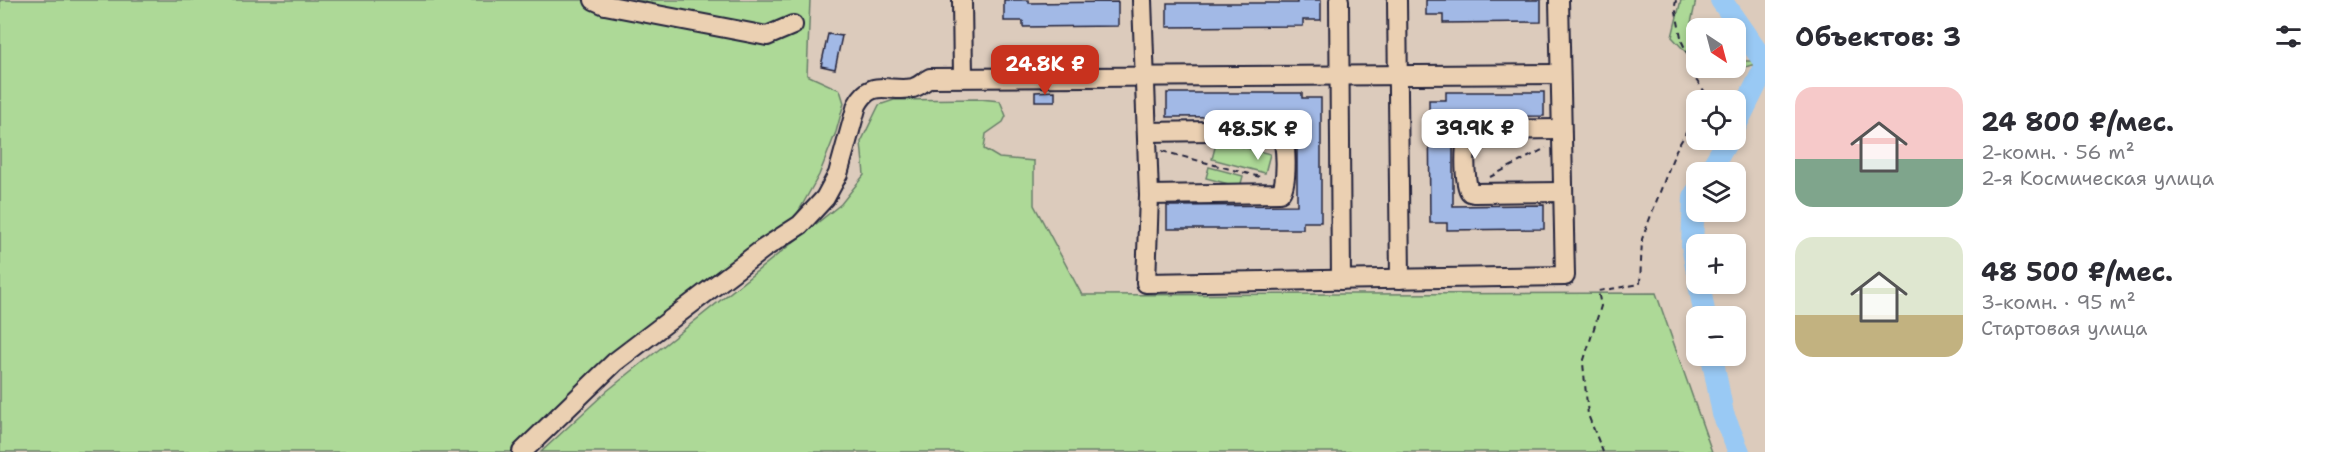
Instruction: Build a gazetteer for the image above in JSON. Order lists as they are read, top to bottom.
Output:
{
  "north": "bottom right",
  "page": {
    "heading": "Объектов: 3",
    "map_buttons": ["+", "−"],
    "price": ["24.8K ₽", "39.9K ₽", "48.5K ₽"],
    "list": [
      {
        "name": "24 800 ₽/мес.",
        "note": "2-комн. · 56 m² · 2-я Космическая улица"
      },
      {
        "name": "48 500 ₽/мес.",
        "note": "3-комн. · 95 m² · Стартовая улица"
      }
    ]
  }
}
